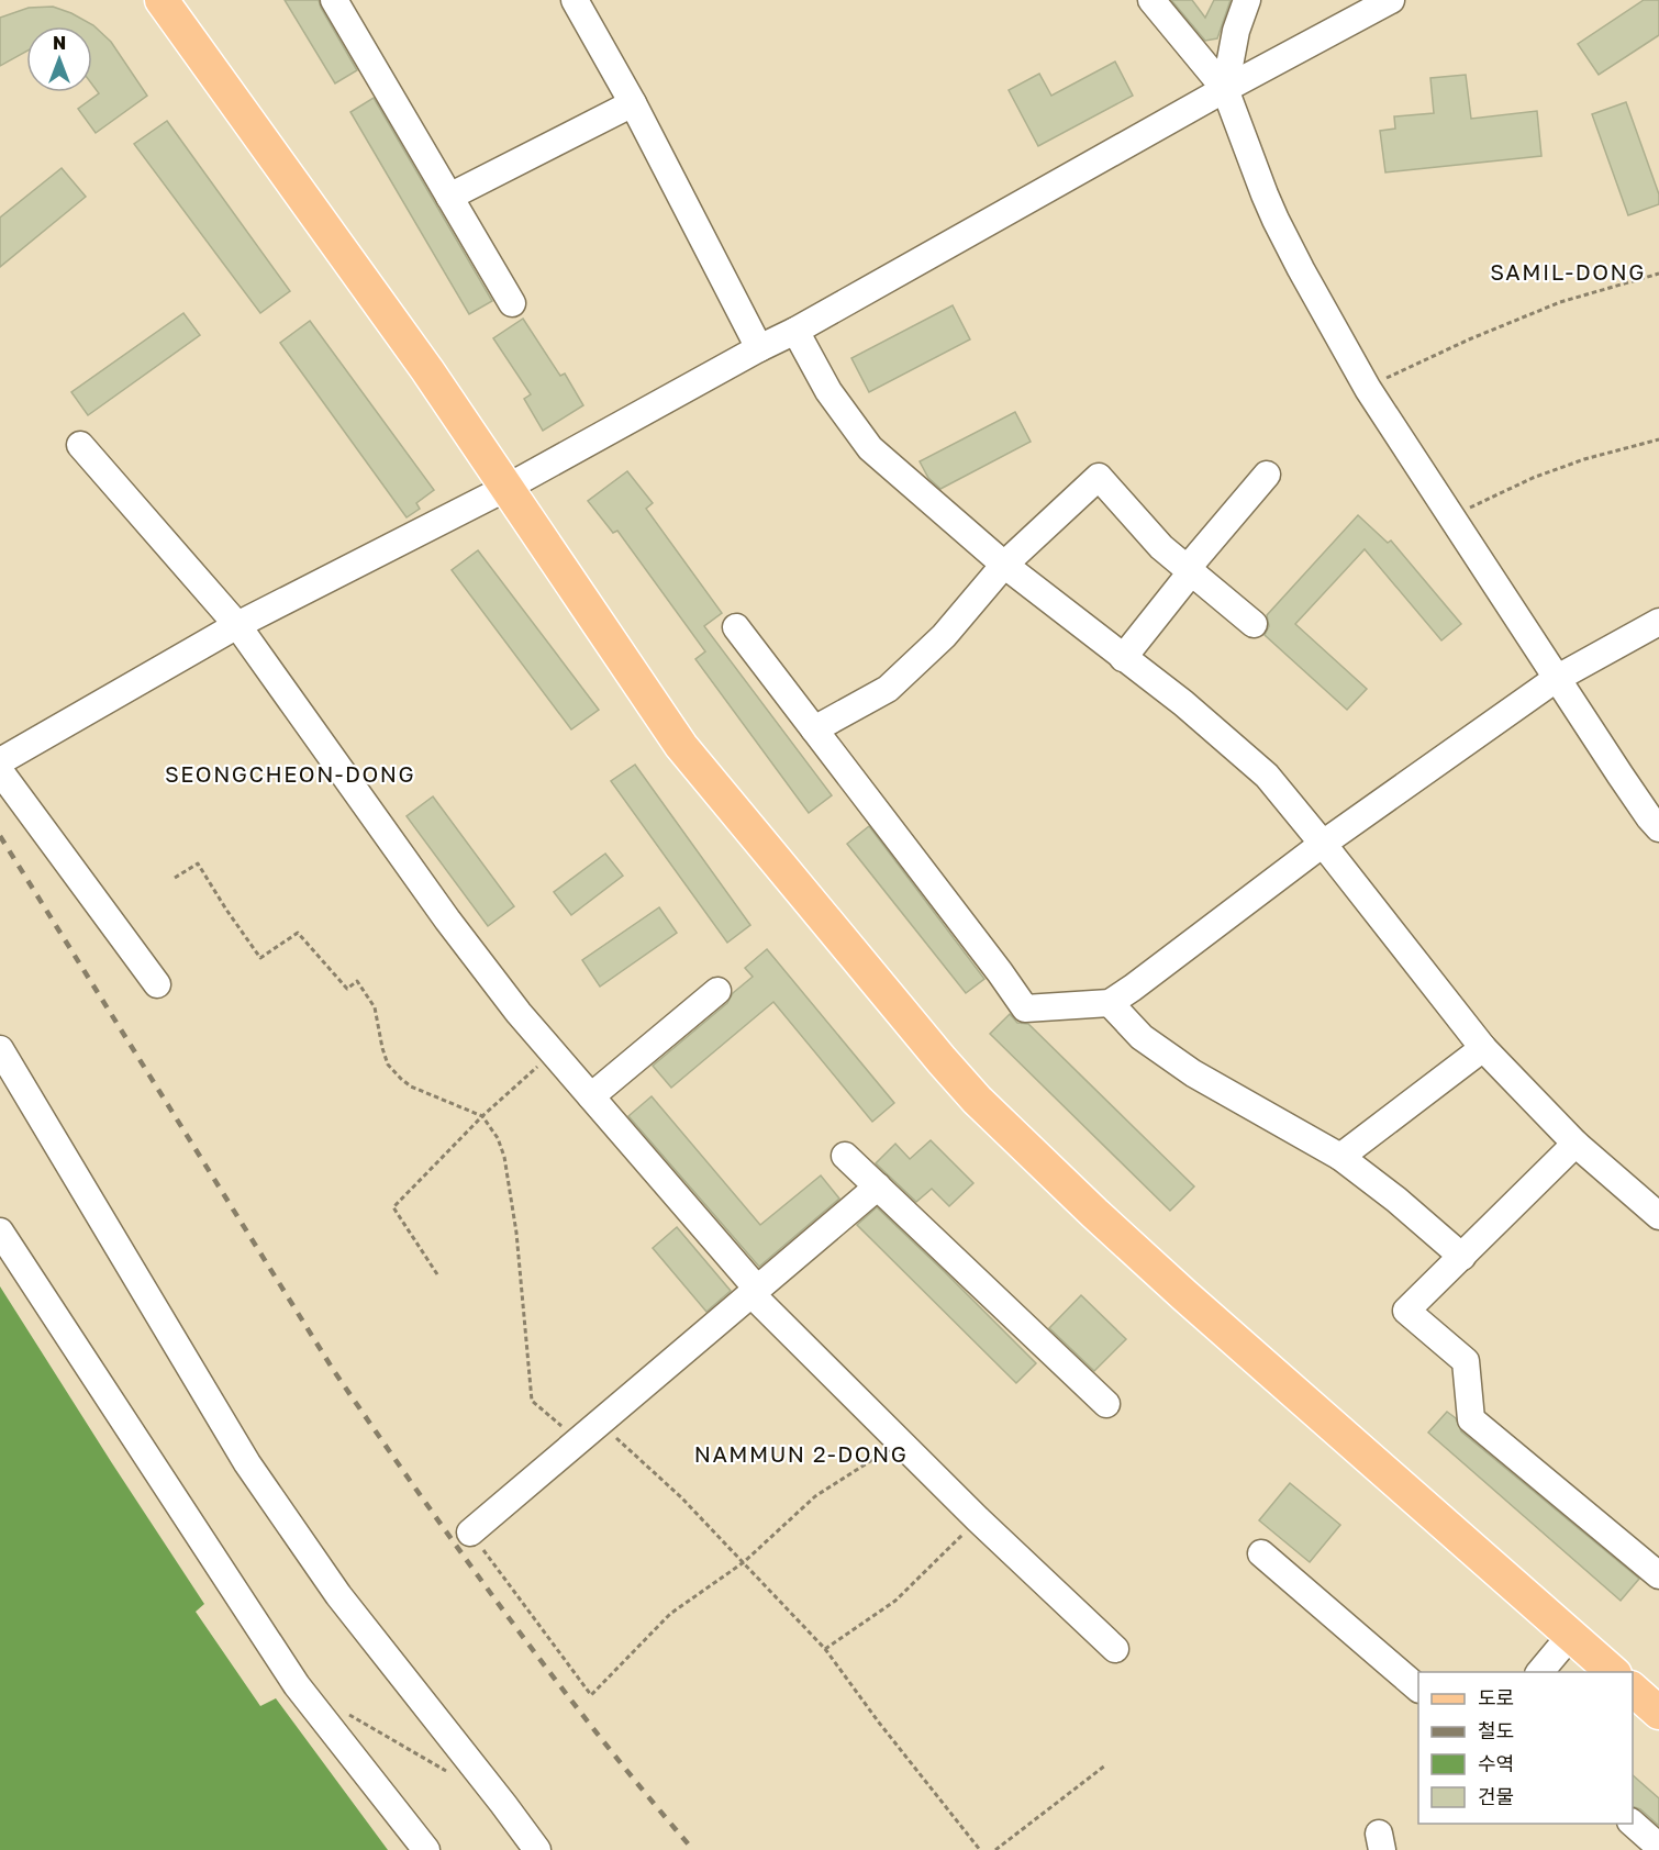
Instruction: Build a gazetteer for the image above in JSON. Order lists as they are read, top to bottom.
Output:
{
  "districts": ["SAMIL-DONG", "SEONGCHEON-DONG", "NAMMUN 2-DONG"],
  "legend": [
    "도로",
    "철도",
    "수역",
    "건물"
  ],
  "north": "top"
}
